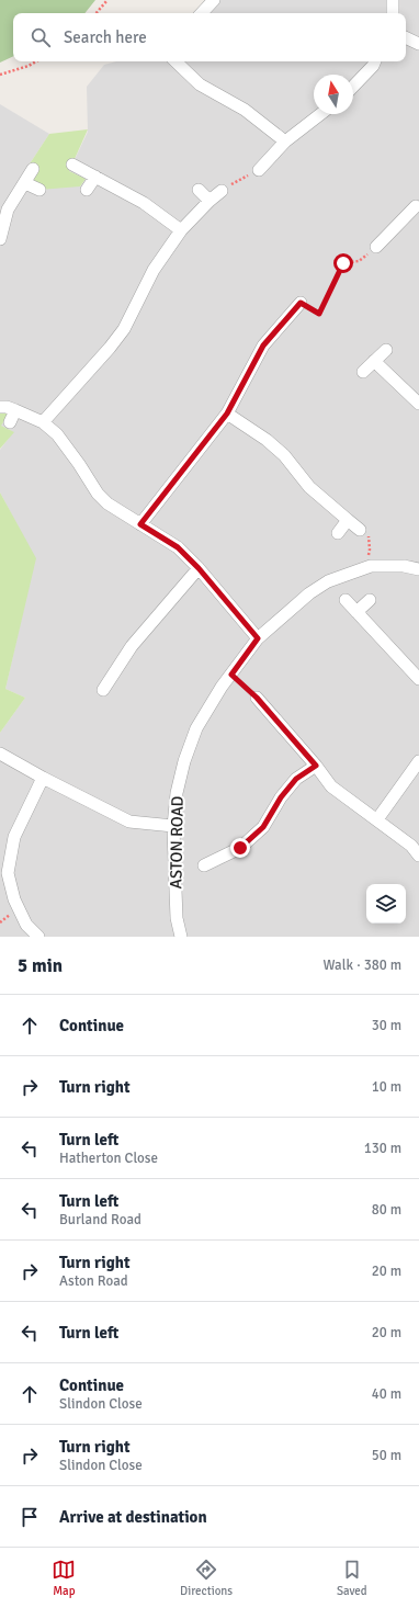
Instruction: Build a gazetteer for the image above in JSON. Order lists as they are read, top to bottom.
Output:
{
  "streets": {
    "street": ["ASTON ROAD"]
  },
  "north": "top",
  "page": {
    "search": "Search here",
    "heading": ["5 min", "Walk · 380 m"],
    "list": [
      ["Continue", "30 m"],
      ["Turn right", "10 m"],
      ["Turn left", "Hatherton Close", "130 m"],
      ["Turn left", "Burland Road", "80 m"],
      ["Turn right", "Aston Road", "20 m"],
      ["Turn left", "20 m"],
      ["Continue", "Slindon Close", "40 m"],
      ["Turn right", "Slindon Close", "50 m"],
      "Arrive at destination"
    ],
    "nav": ["Map", "Directions", "Saved"]
  }
}
